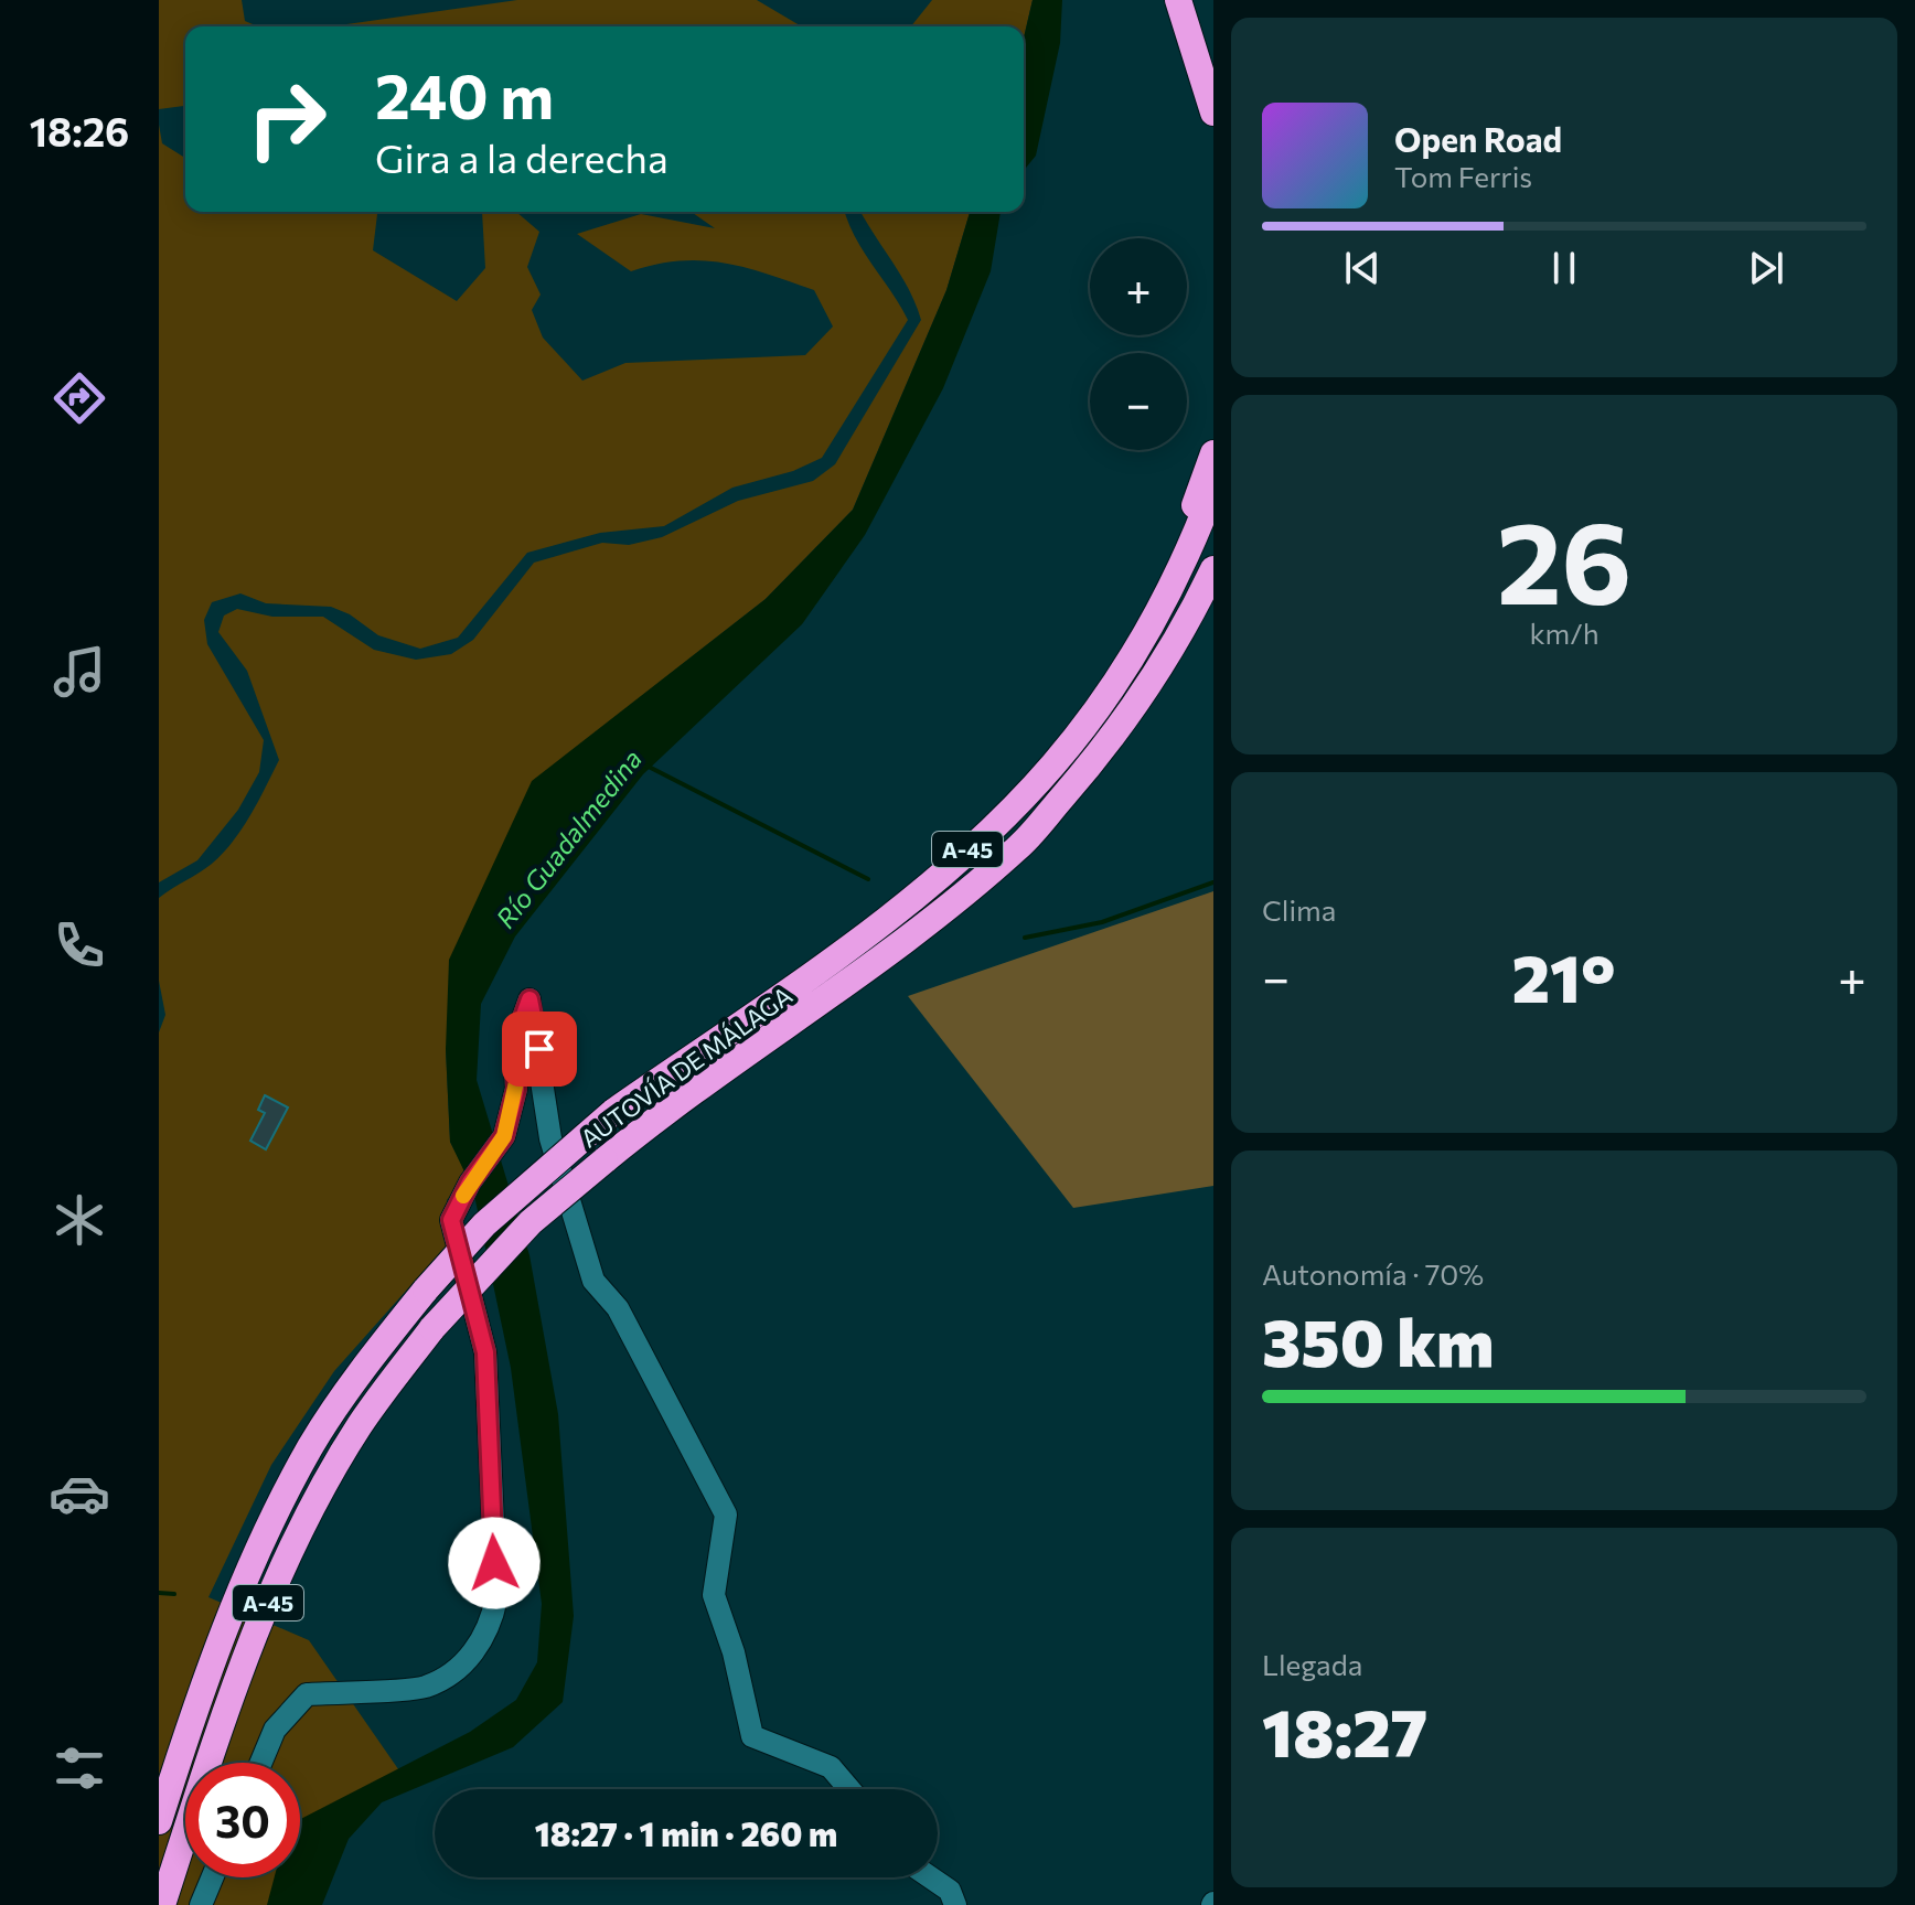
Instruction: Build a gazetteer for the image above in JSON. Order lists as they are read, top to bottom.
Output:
{
  "streets": {
    "highway": ["A-45", "AUTOVÍA DE MÁLAGA"]
  },
  "water": ["Río Guadalmedina"],
  "page": {
    "tabs": "18:26",
    "turn": ["240 m", "Gira a la derecha"],
    "song": ["Open Road", "Tom Ferris"],
    "map_buttons": ["+", "−"],
    "tile": [
      ["26", "km/h"],
      "Clima",
      ["Autonomía · 70%", "350 km"],
      ["Llegada", "18:27"]
    ],
    "heat": ["−", "21°", "+"],
    "limit": "30",
    "trip": "18:27 · 1 min · 260 m"
  }
}
